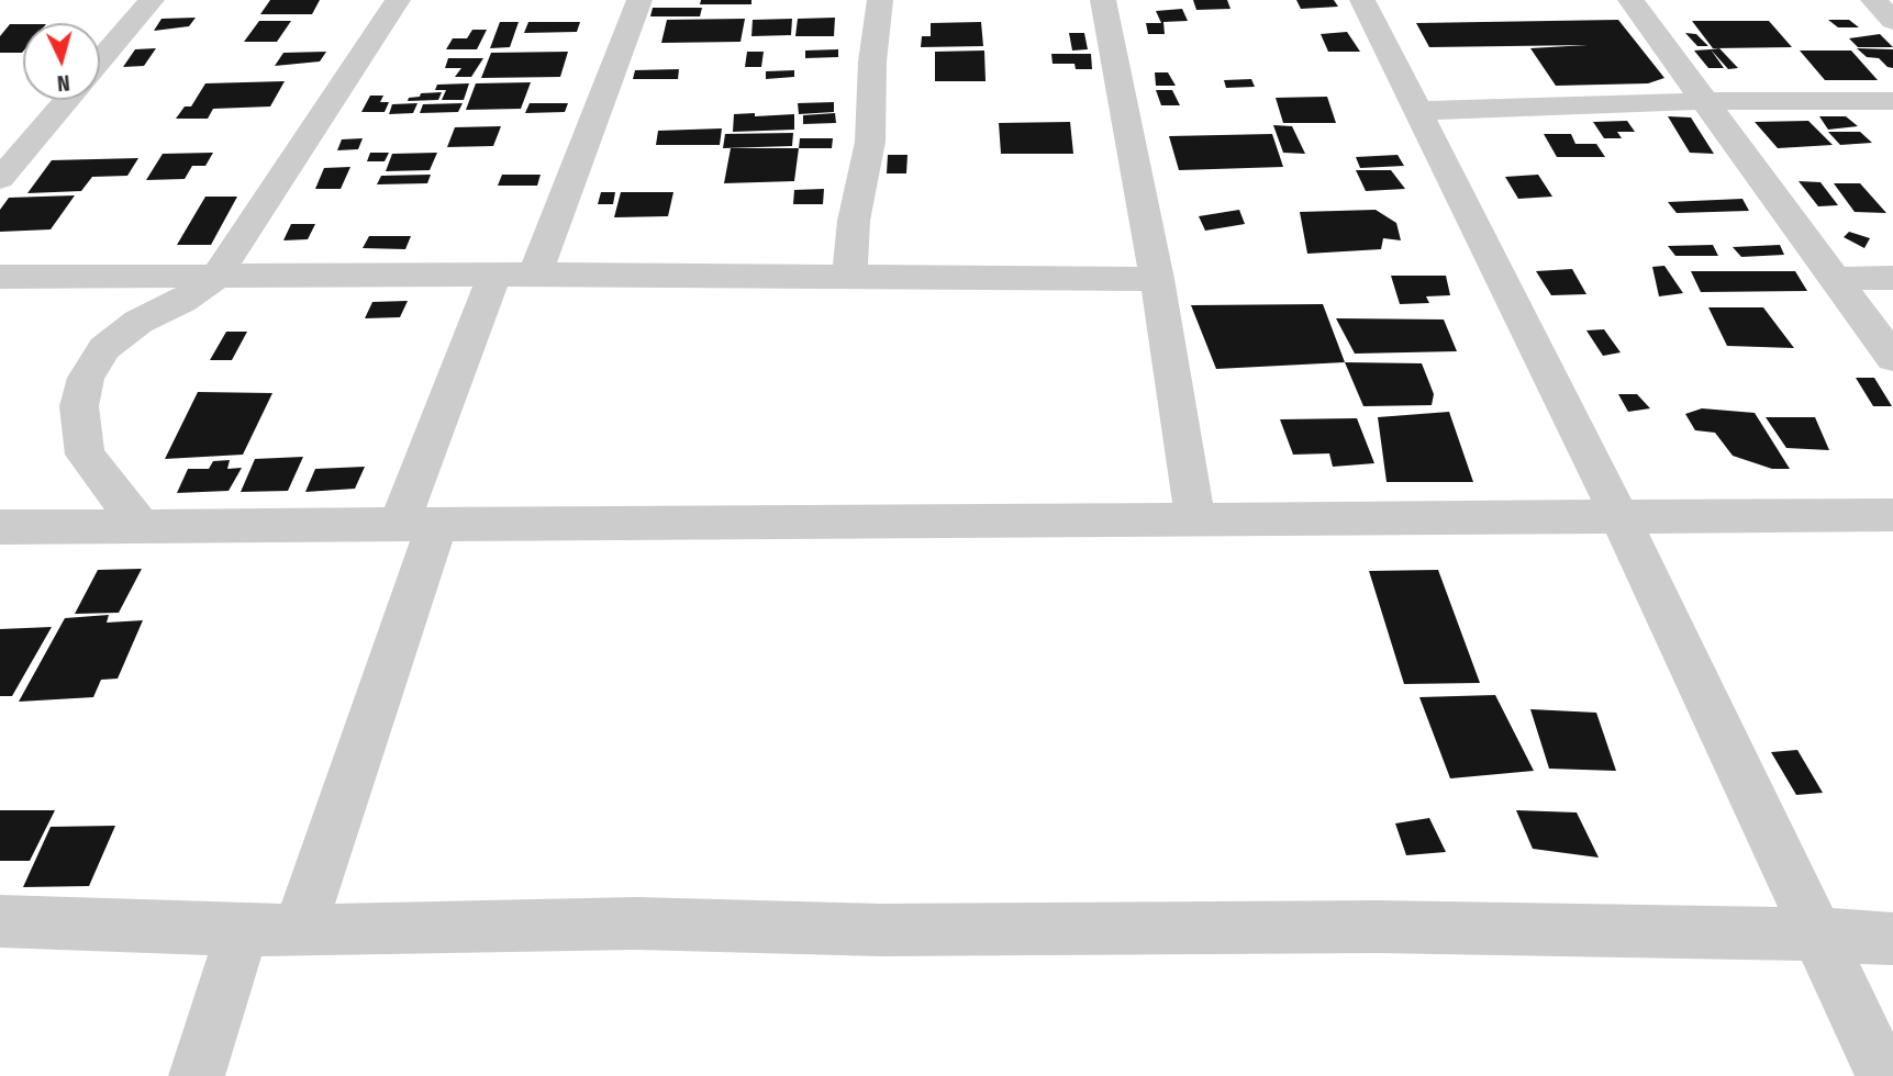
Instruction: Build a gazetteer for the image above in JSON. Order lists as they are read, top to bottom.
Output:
{
  "north": "bottom"
}
